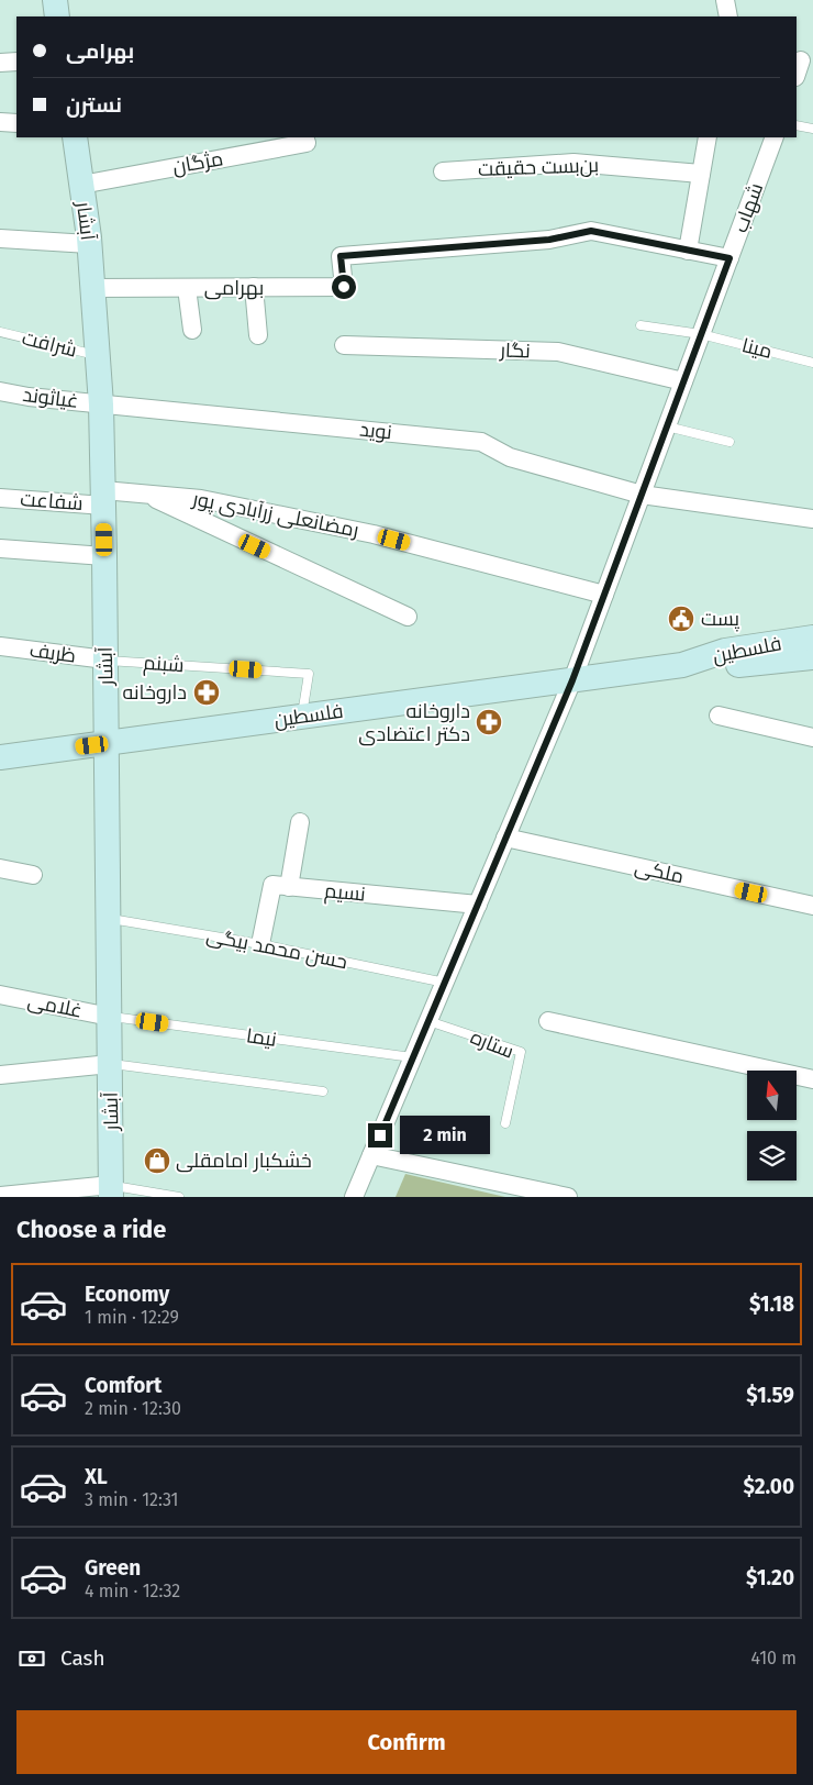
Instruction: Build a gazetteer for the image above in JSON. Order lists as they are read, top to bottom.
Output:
{
  "streets": {
    "street": [
      "مژگان",
      "بن‌بست حقیقت",
      "شهاب",
      "آبشار",
      "بهرامی",
      "نگار",
      "غیاثوند",
      "نوید",
      "شفاعت",
      "رمضانعلی زرآبادی پور",
      "فلسطین",
      "ظریف",
      "ملکی",
      "نسیم",
      "غلامی"
    ],
    "lane": [
      "شرافت",
      "مینا",
      "شبنم",
      "حسن محمد بیگی",
      "نیما",
      "ستاره"
    ]
  },
  "crossings": [
    ["مژگان", "آبشار"],
    ["شهاب", "مینا"],
    ["شهاب", "نگار"],
    ["شهاب", "نوید"],
    ["شهاب", "رمضانعلی زرآبادی پور"],
    ["شهاب", "فلسطین"],
    ["شهاب", "ملکی"],
    ["شهاب", "نسیم"],
    ["شهاب", "حسن محمد بیگی"],
    ["شهاب", "نیما"],
    ["شهاب", "ستاره"],
    ["آبشار", "بهرامی"],
    ["آبشار", "شرافت"],
    ["آبشار", "غیاثوند"],
    ["آبشار", "نوید"],
    ["آبشار", "شفاعت"],
    ["آبشار", "رمضانعلی زرآبادی پور"],
    ["آبشار", "فلسطین"],
    ["آبشار", "ظریف"],
    ["آبشار", "شبنم"],
    ["آبشار", "حسن محمد بیگی"],
    ["آبشار", "غلامی"],
    ["آبشار", "نیما"],
    ["غیاثوند", "نوید"],
    ["شفاعت", "رمضانعلی زرآبادی پور"],
    ["فلسطین", "شبنم"],
    ["ظریف", "شبنم"],
    ["نسیم", "حسن محمد بیگی"],
    ["غلامی", "نیما"]
  ],
  "places": {
    "public building": ["پست"],
    "pharmacy": ["داروخانه", "داروخانه دکتر اعتضادی"],
    "shop": ["خشکبار امامقلی"]
  },
  "north": "top",
  "page": {
    "banner": ["بهرامی", "نسترن"],
    "bubble": "2 min",
    "heading": "Choose a ride",
    "list": [
      {
        "name": "Economy",
        "note": "1 min · 12:29",
        "value": "$1.18"
      },
      {
        "name": "Comfort",
        "note": "2 min · 12:30",
        "value": "$1.59"
      },
      {
        "name": "XL",
        "note": "3 min · 12:31",
        "value": "$2.00"
      },
      {
        "name": "Green",
        "note": "4 min · 12:32",
        "value": "$1.20"
      }
    ],
    "pay": ["Cash", "410 m"],
    "buttons": "Confirm"
  }
}
